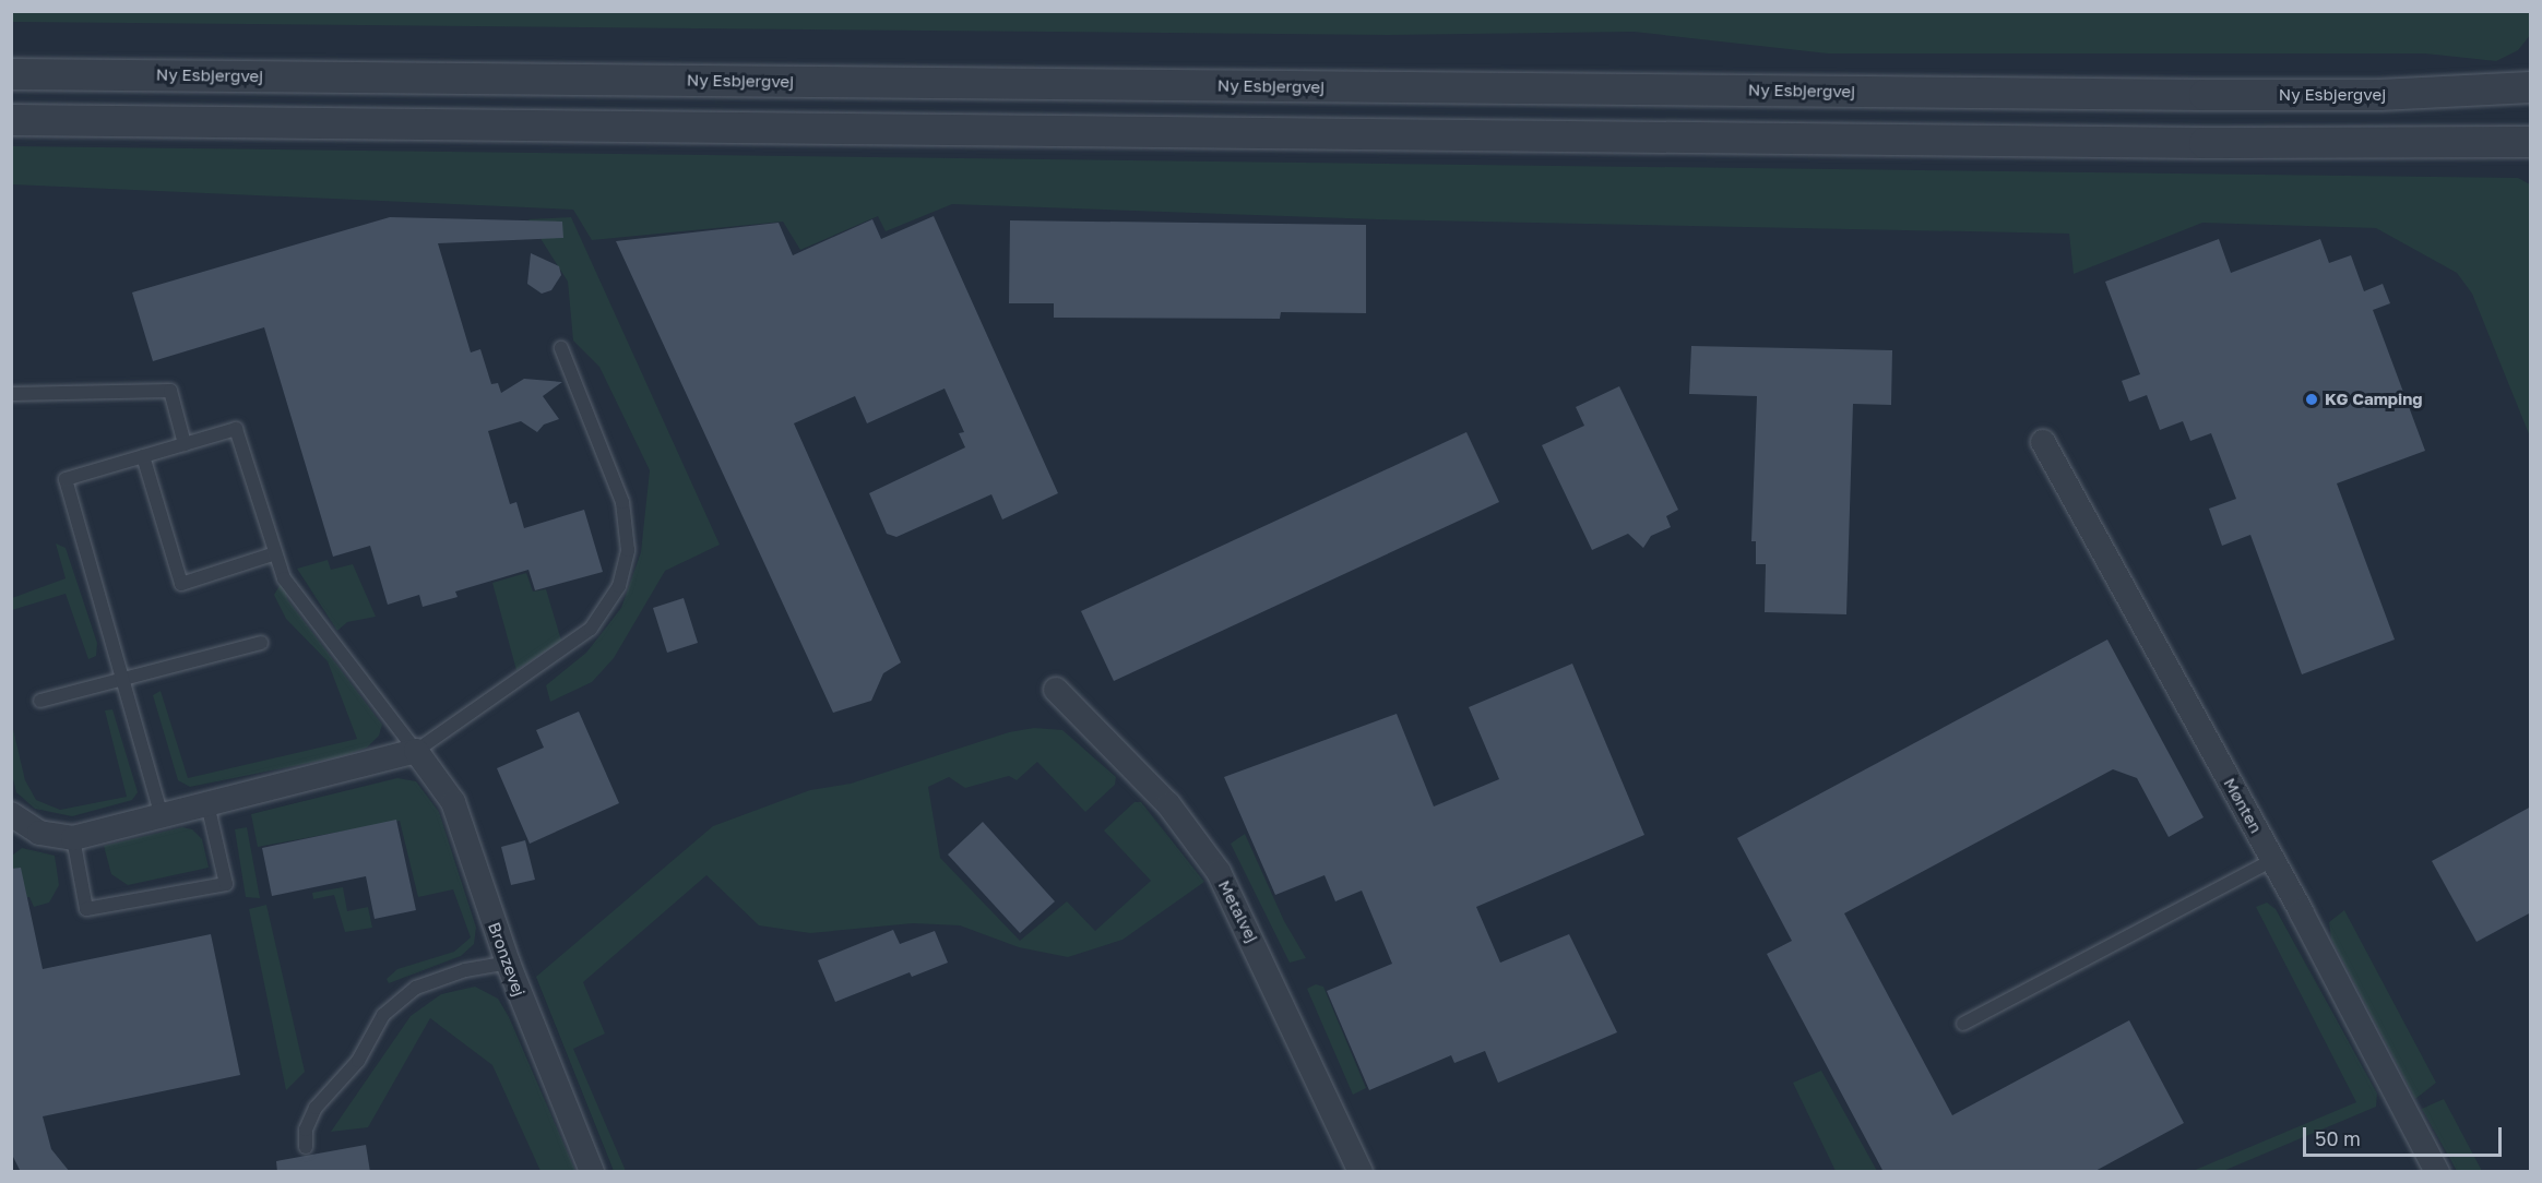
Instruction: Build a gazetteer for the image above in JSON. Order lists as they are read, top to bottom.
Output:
{
  "streets": {
    "street": [
      "Ny Esbjergvej",
      "Mønten",
      "Metalvej",
      "Bronzevej"
    ]
  },
  "places": ["KG Camping"],
  "scale_bar": "50 m"
}
